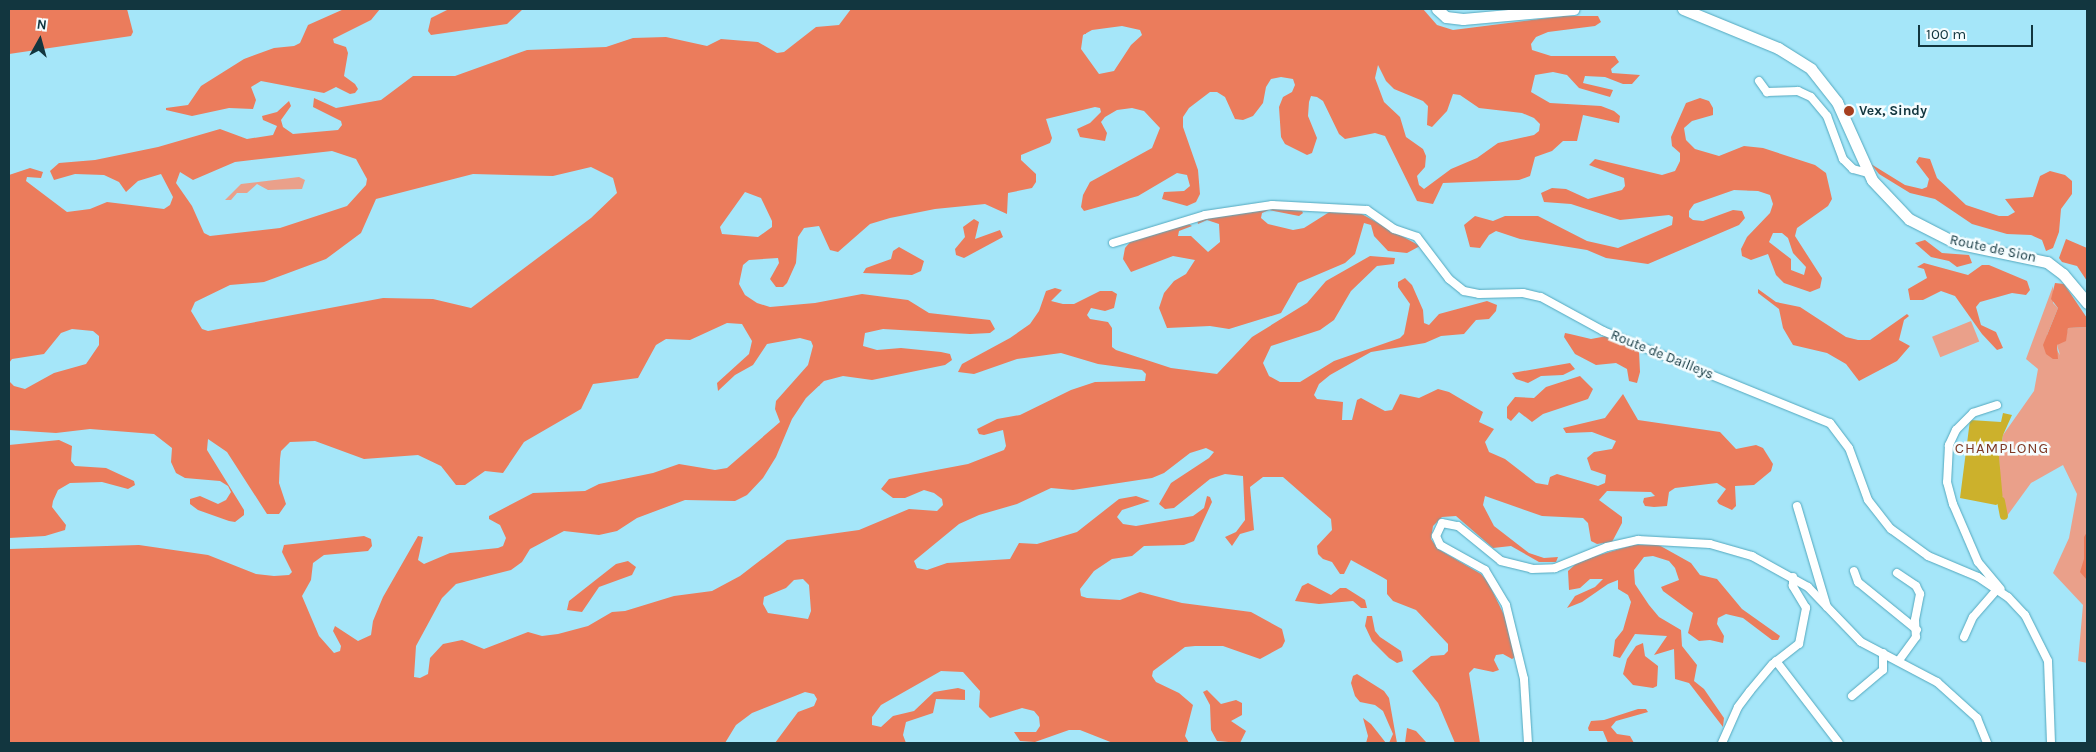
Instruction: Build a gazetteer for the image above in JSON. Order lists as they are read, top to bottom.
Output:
{
  "streets": {
    "main road": ["Route de Sion"],
    "street": ["Route de Dailleys"]
  },
  "districts": ["CHAMPLONG"],
  "places": ["Vex, Sindy"],
  "scale_bar": "100 m",
  "north": "top"
}
